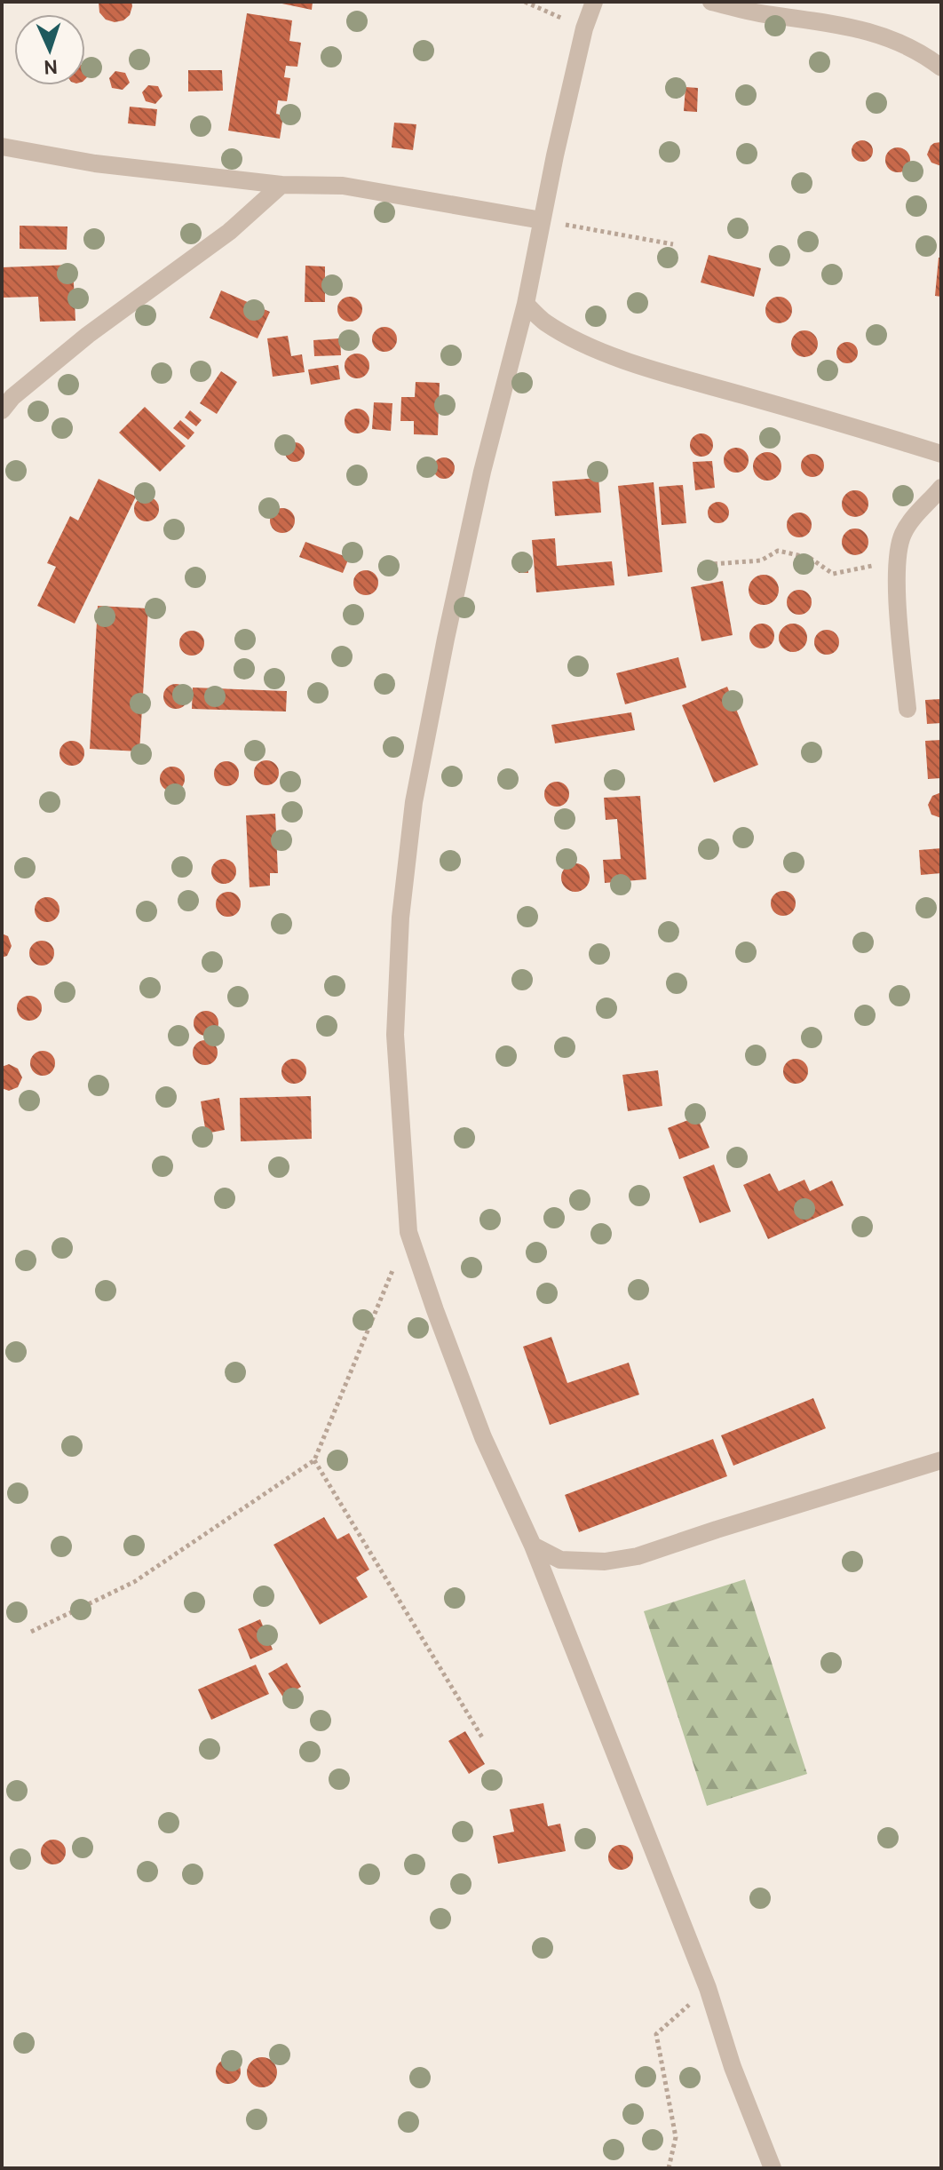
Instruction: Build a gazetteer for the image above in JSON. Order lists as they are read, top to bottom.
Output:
{
  "north": "bottom"
}
